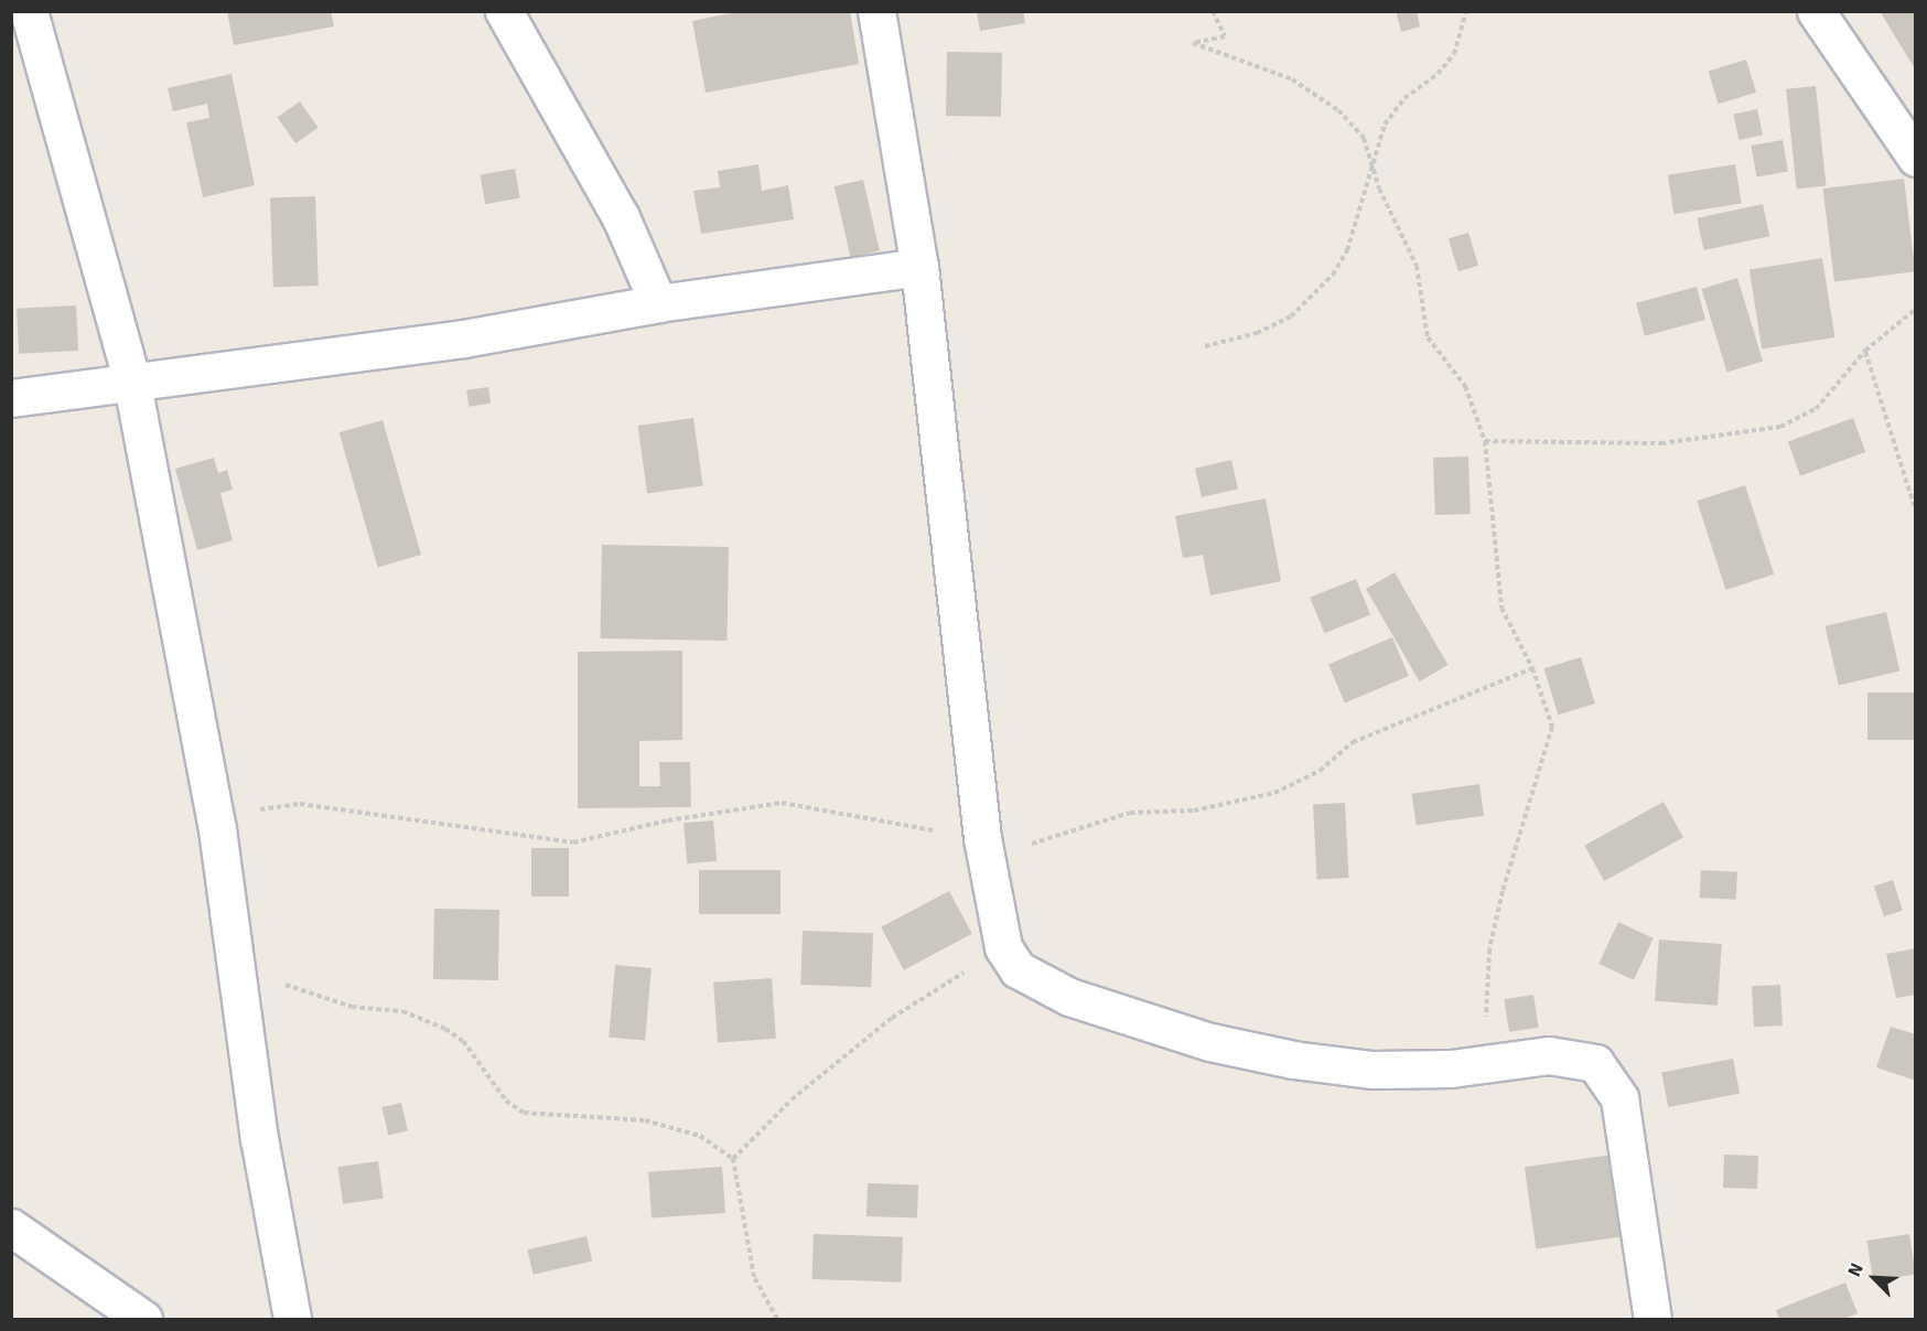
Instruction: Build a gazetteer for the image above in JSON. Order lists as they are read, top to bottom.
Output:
{
  "north": "top left"
}
